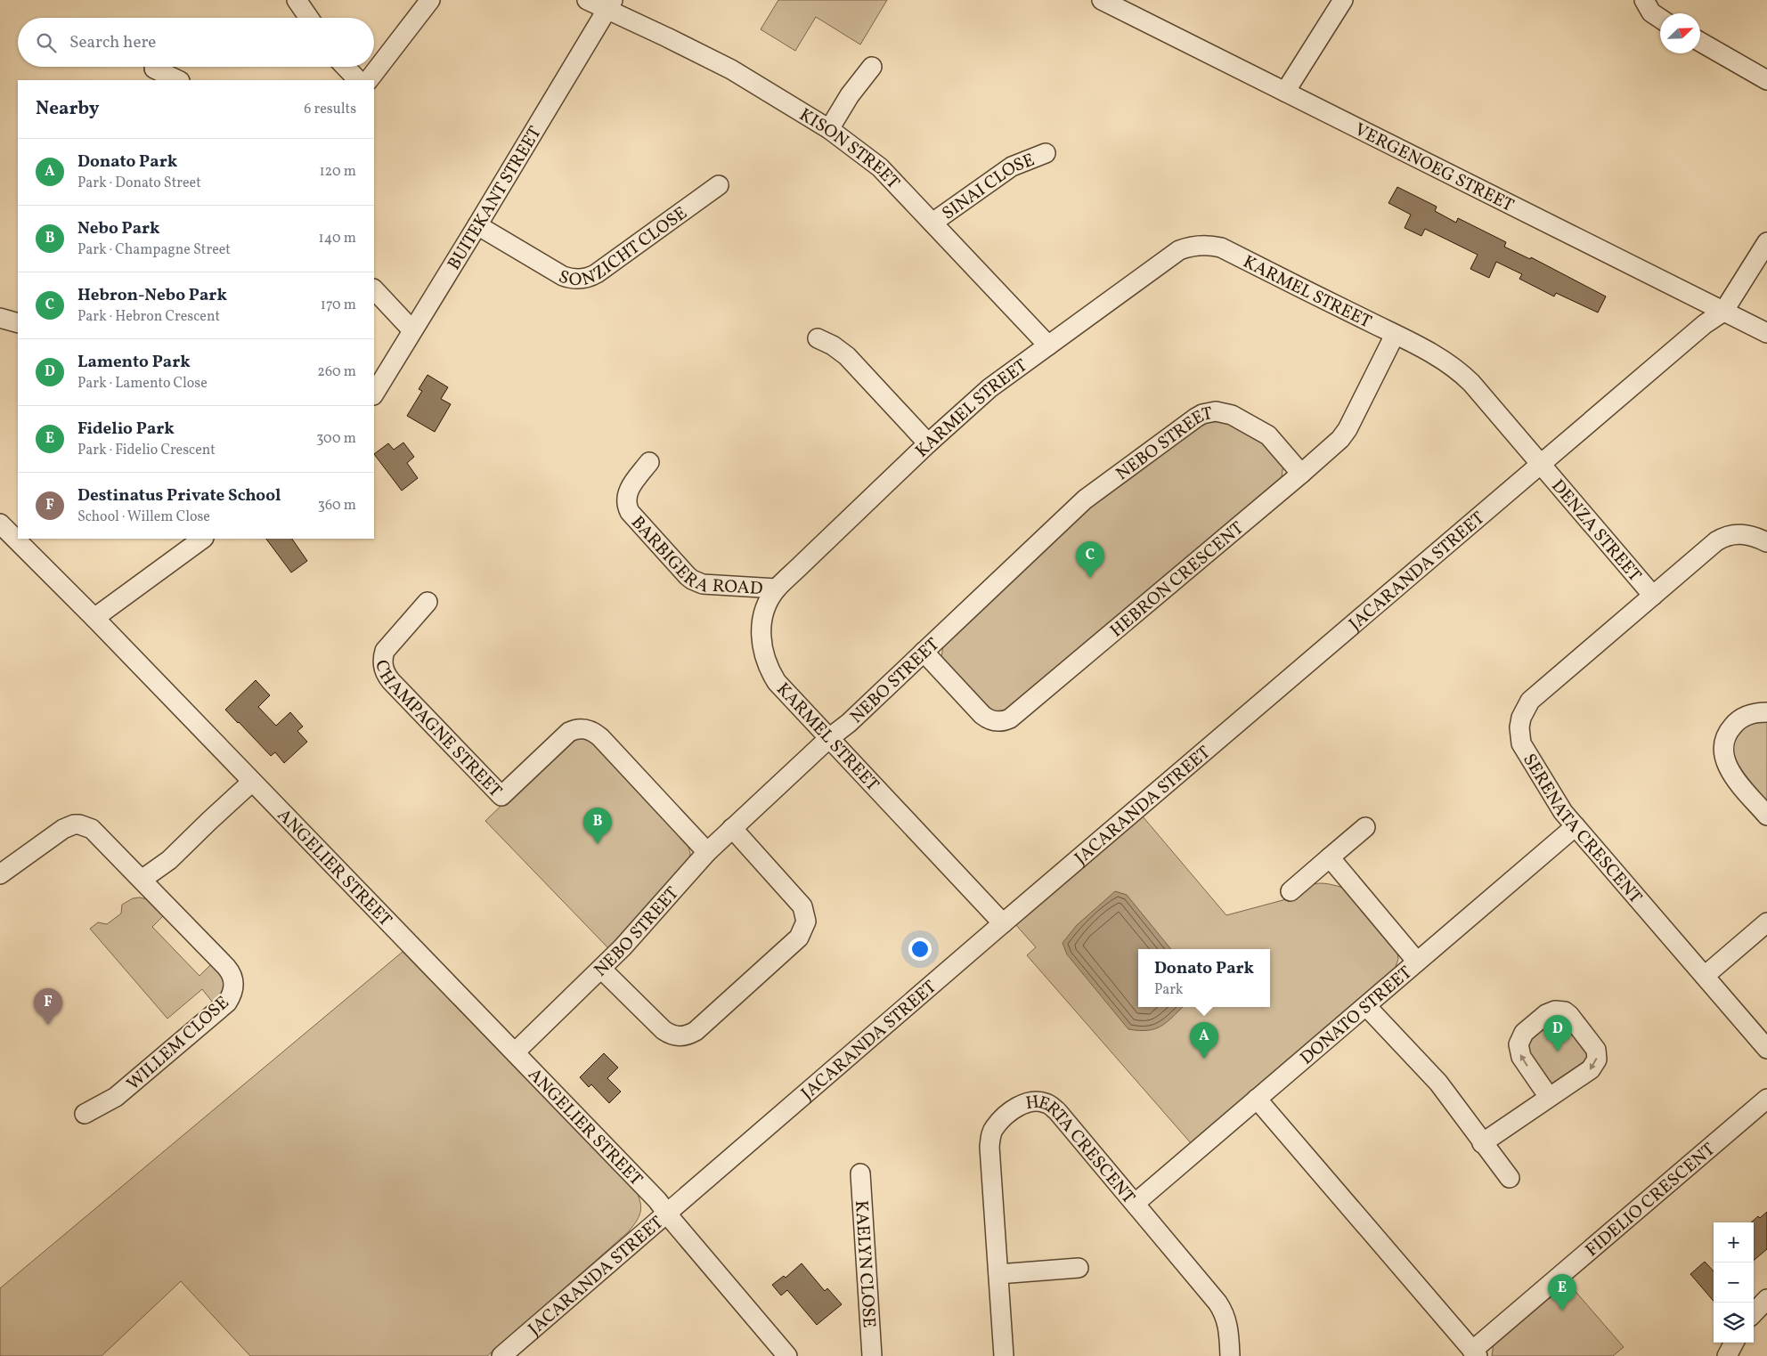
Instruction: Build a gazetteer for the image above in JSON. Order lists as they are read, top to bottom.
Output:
{
  "streets": {
    "street": [
      "KISON STREET",
      "VERGENOEG STREET",
      "SINAI CLOSE",
      "BUITEKANT STREET",
      "SONZICHT CLOSE",
      "KARMEL STREET",
      "NEBO STREET",
      "DENZA STREET",
      "BARBIGERA ROAD",
      "JACARANDA STREET",
      "HEBRON CRESCENT",
      "CHAMPAGNE STREET",
      "SERENATA CRESCENT",
      "ANGELIER STREET",
      "DONATO STREET",
      "WILLEM CLOSE",
      "HERTA CRESCENT",
      "FIDELIO CRESCENT",
      "KAELYN CLOSE"
    ]
  },
  "crossings": [
    ["KISON STREET", "SINAI CLOSE"],
    ["KISON STREET", "BUITEKANT STREET"],
    ["KISON STREET", "KARMEL STREET"],
    ["VERGENOEG STREET", "JACARANDA STREET"],
    ["BUITEKANT STREET", "SONZICHT CLOSE"],
    ["KARMEL STREET", "NEBO STREET"],
    ["KARMEL STREET", "DENZA STREET"],
    ["KARMEL STREET", "BARBIGERA ROAD"],
    ["KARMEL STREET", "JACARANDA STREET"],
    ["KARMEL STREET", "HEBRON CRESCENT"],
    ["NEBO STREET", "HEBRON CRESCENT"],
    ["NEBO STREET", "CHAMPAGNE STREET"],
    ["NEBO STREET", "ANGELIER STREET"],
    ["DENZA STREET", "JACARANDA STREET"],
    ["DENZA STREET", "SERENATA CRESCENT"],
    ["JACARANDA STREET", "ANGELIER STREET"],
    ["SERENATA CRESCENT", "DONATO STREET"],
    ["DONATO STREET", "HERTA CRESCENT"],
    ["DONATO STREET", "FIDELIO CRESCENT"]
  ],
  "north": "top right",
  "page": {
    "search": "Search here",
    "heading": ["Nearby", "6 results"],
    "list": [
      {
        "mark": "A",
        "name": "Donato Park",
        "note": "Park · Donato Street",
        "value": "120 m"
      },
      {
        "mark": "B",
        "name": "Nebo Park",
        "note": "Park · Champagne Street",
        "value": "140 m"
      },
      {
        "mark": "C",
        "name": "Hebron-Nebo Park",
        "note": "Park · Hebron Crescent",
        "value": "170 m"
      },
      {
        "mark": "D",
        "name": "Lamento Park",
        "note": "Park · Lamento Close",
        "value": "260 m"
      },
      {
        "mark": "E",
        "name": "Fidelio Park",
        "note": "Park · Fidelio Crescent",
        "value": "300 m"
      },
      {
        "mark": "F",
        "name": "Destinatus Private School",
        "note": "School · Willem Close",
        "value": "360 m"
      }
    ],
    "pins": [
      "C",
      "B",
      "F",
      "D",
      "A",
      "E"
    ],
    "popup": ["Donato Park", "Park"],
    "map_buttons": ["+", "−"]
  }
}
